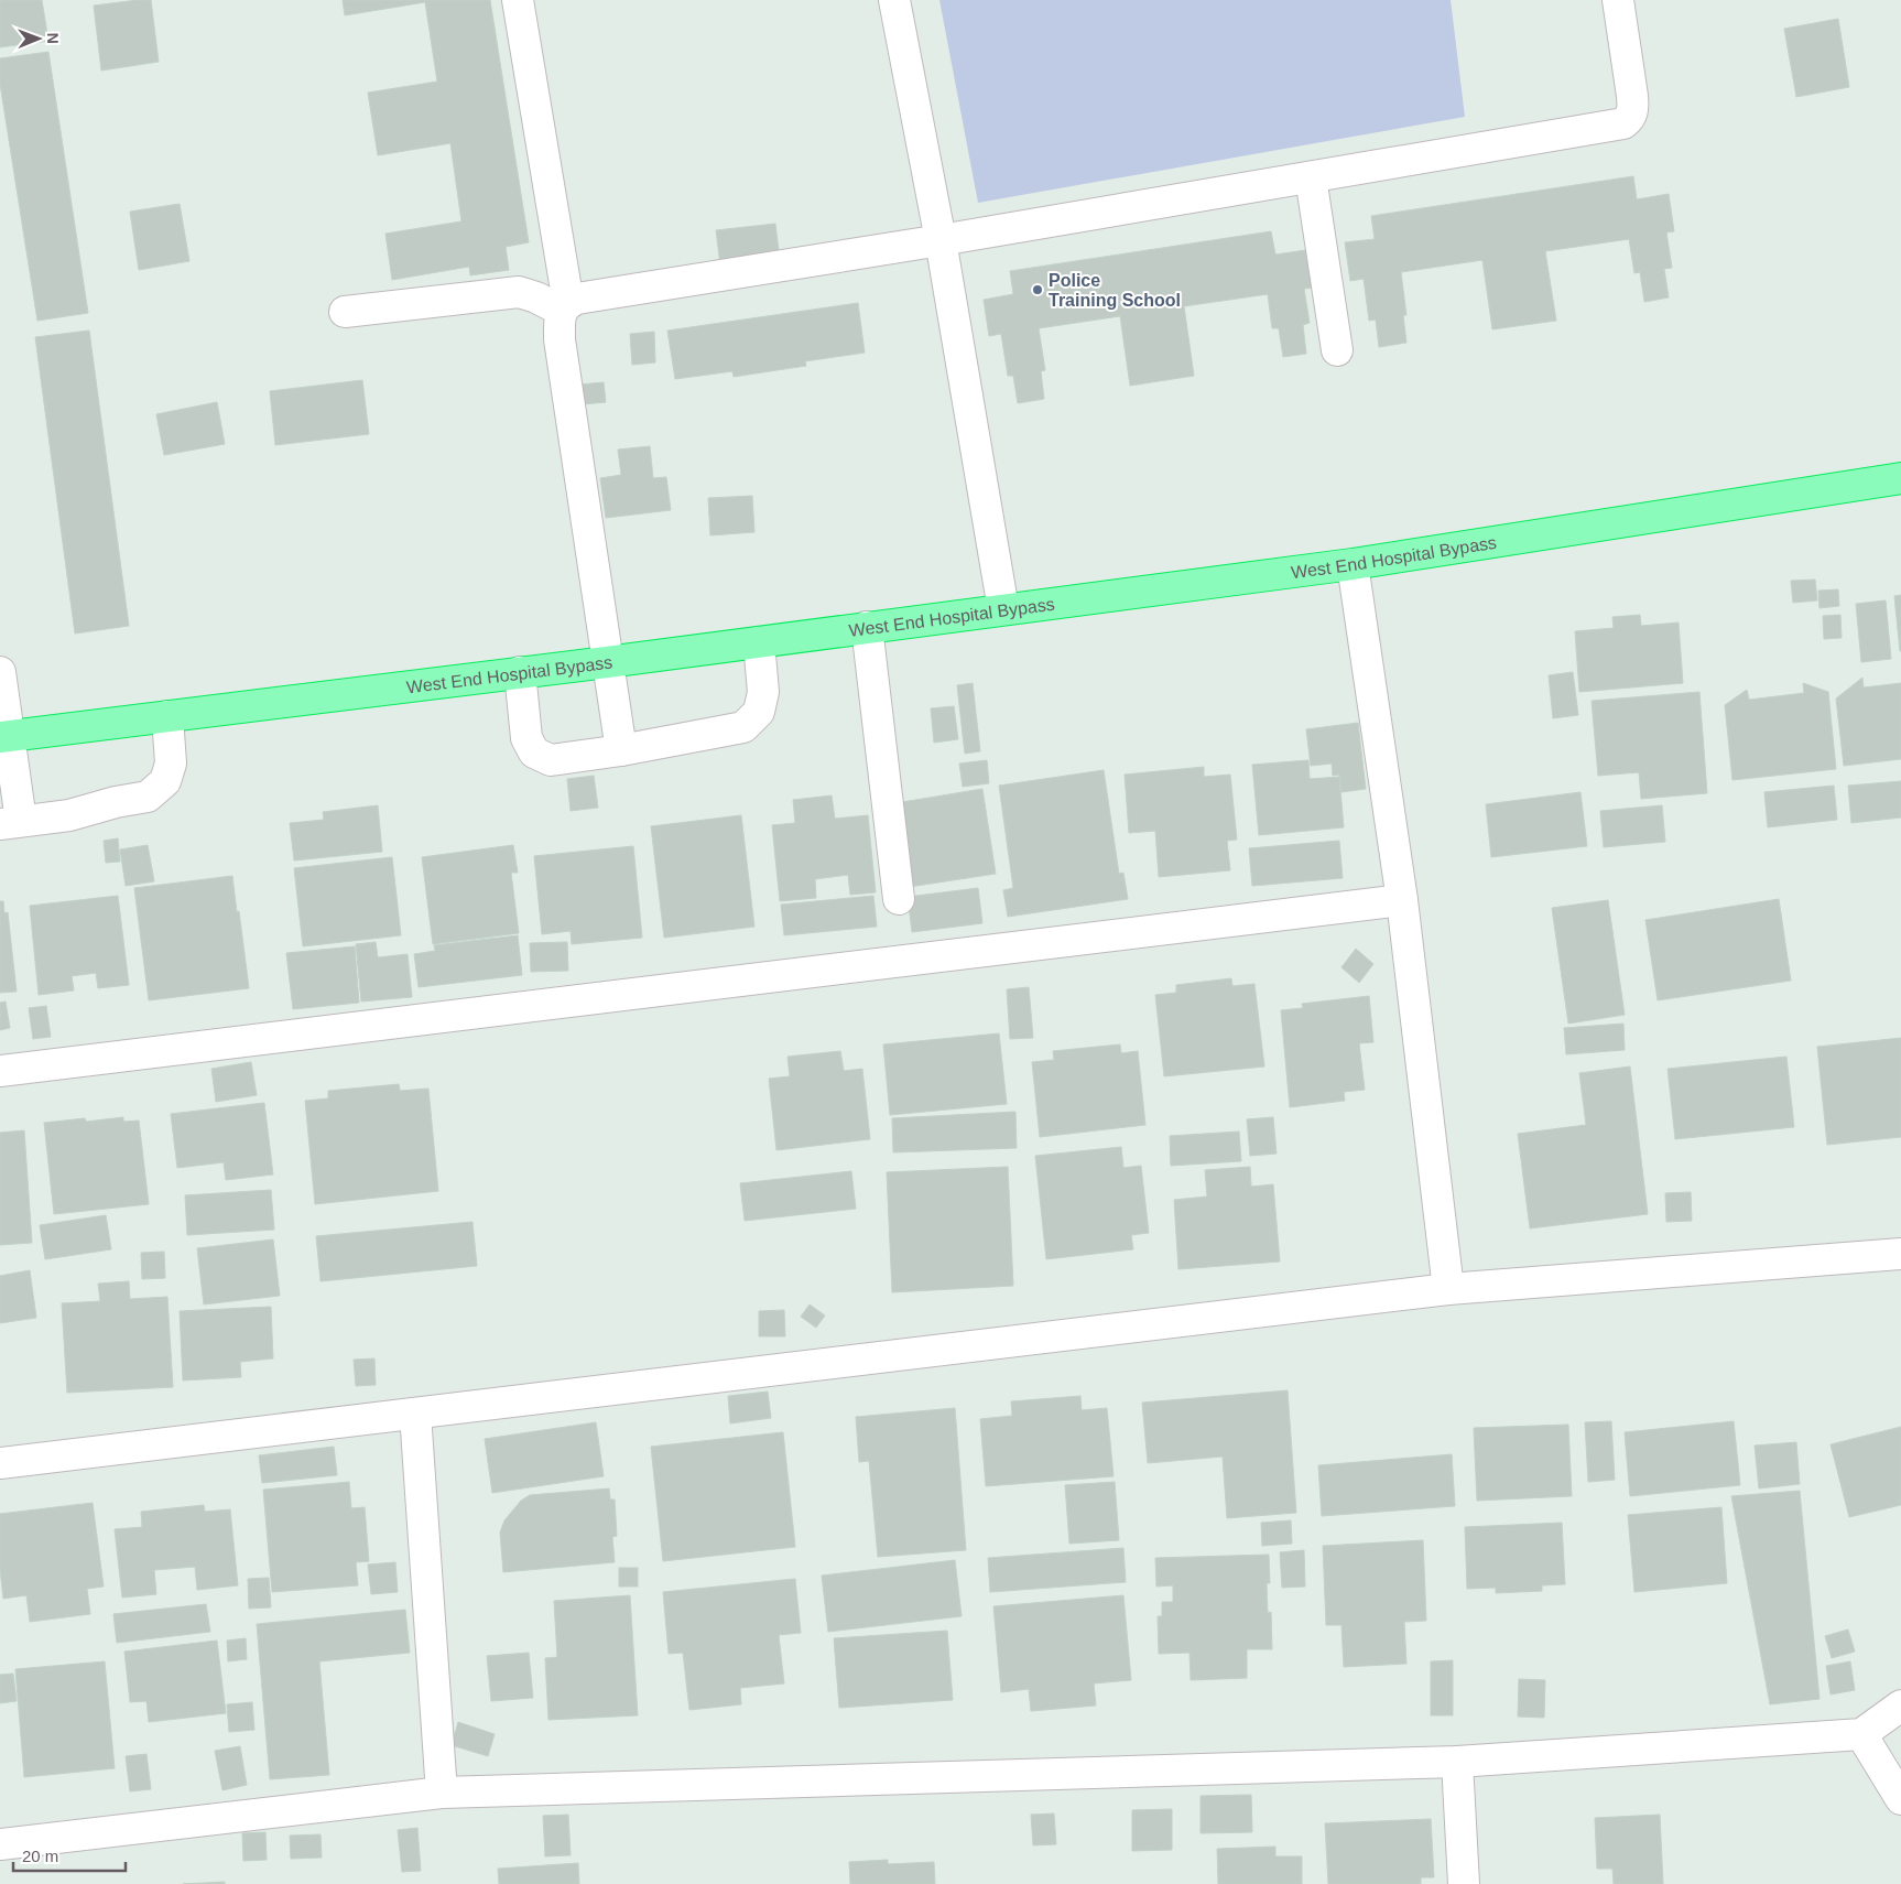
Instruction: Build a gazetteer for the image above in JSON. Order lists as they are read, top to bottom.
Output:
{
  "streets": {
    "highway": ["West End Hospital Bypass"]
  },
  "places": ["Police Training School"],
  "scale_bar": "20 m",
  "north": "right"
}
